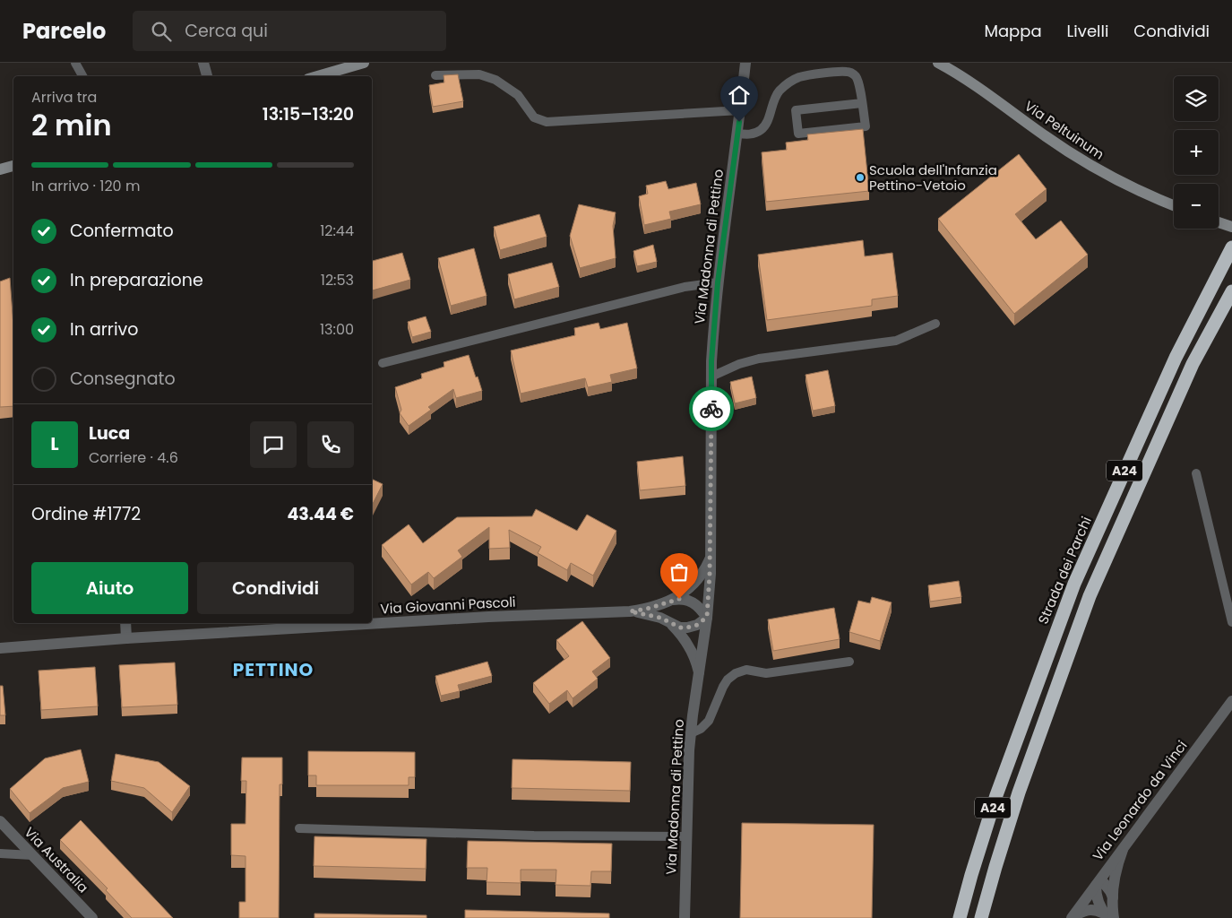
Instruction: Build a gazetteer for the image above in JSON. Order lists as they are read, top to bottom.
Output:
{
  "streets": {
    "highway": ["A24", "Strada dei Parchi"],
    "main road": ["Via Peltuinum"],
    "street": [
      "Via Madonna di Pettino",
      "Via Giovanni Pascoli",
      "Via Leonardo da Vinci",
      "Via Australia"
    ]
  },
  "crossings": [
    ["Via Madonna di Pettino", "Via Giovanni Pascoli"]
  ],
  "districts": ["PETTINO"],
  "places": ["Scuola dell'Infanzia Pettino-Vetoio"],
  "page": {
    "header": "Parcelo",
    "search": "Cerca qui",
    "nav": ["Mappa", "Livelli", "Condividi"],
    "map_buttons": ["+", "−"],
    "heading": ["2 min", "Arriva tra", "13:15–13:20"],
    "panel": [
      "Luca",
      "Corriere · 4.6",
      "Ordine #1772",
      "43.44 €"
    ],
    "bar": "In arrivo · 120 m",
    "list": [
      ["Confermato", "12:44"],
      ["In preparazione", "12:53"],
      ["In arrivo", "13:00"],
      "Consegnato"
    ],
    "round": "L",
    "buttons": ["Aiuto", "Condividi"]
  }
}
